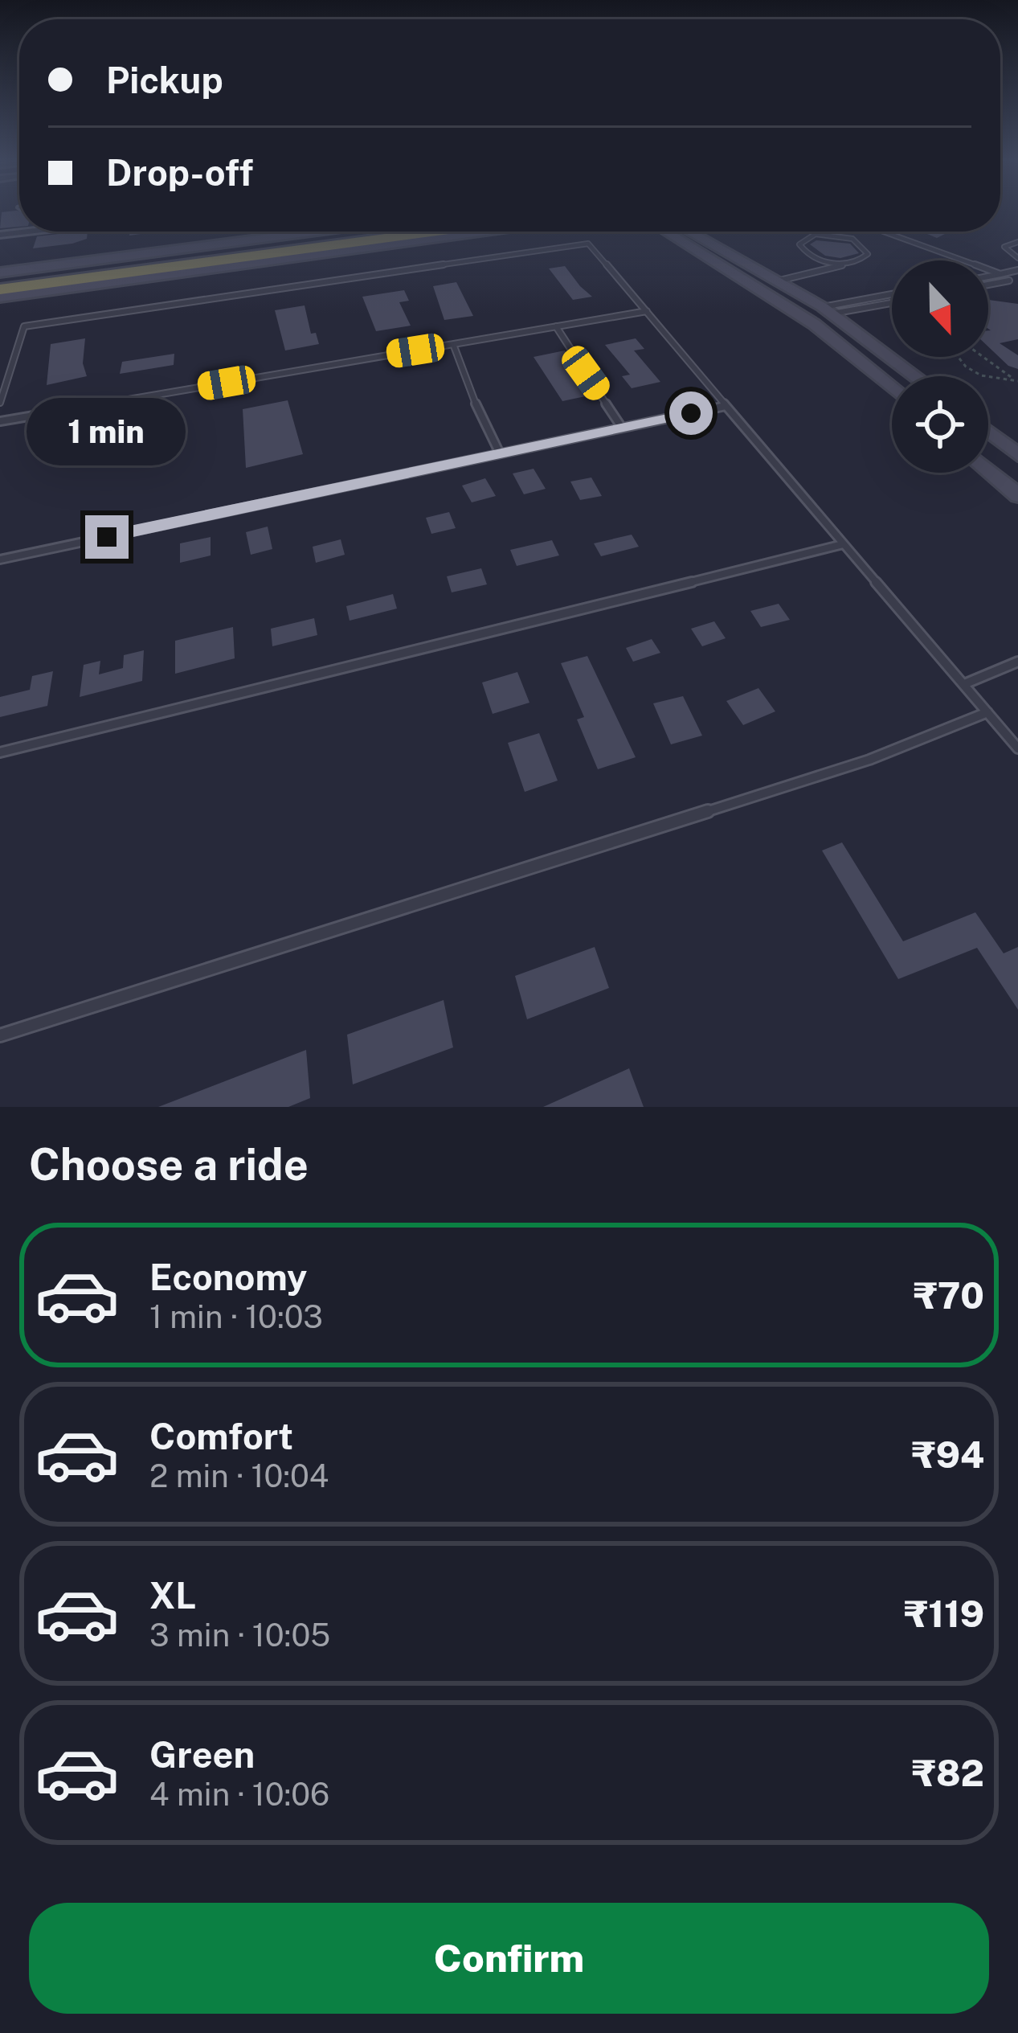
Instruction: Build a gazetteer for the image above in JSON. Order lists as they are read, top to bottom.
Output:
{
  "north": "bottom",
  "page": {
    "banner": ["Pickup", "Drop-off"],
    "bubble": "1 min",
    "heading": "Choose a ride",
    "list": [
      {
        "name": "Economy",
        "note": "1 min · 10:03",
        "value": "₹70"
      },
      {
        "name": "Comfort",
        "note": "2 min · 10:04",
        "value": "₹94"
      },
      {
        "name": "XL",
        "note": "3 min · 10:05",
        "value": "₹119"
      },
      {
        "name": "Green",
        "note": "4 min · 10:06",
        "value": "₹82"
      }
    ],
    "buttons": "Confirm"
  }
}
